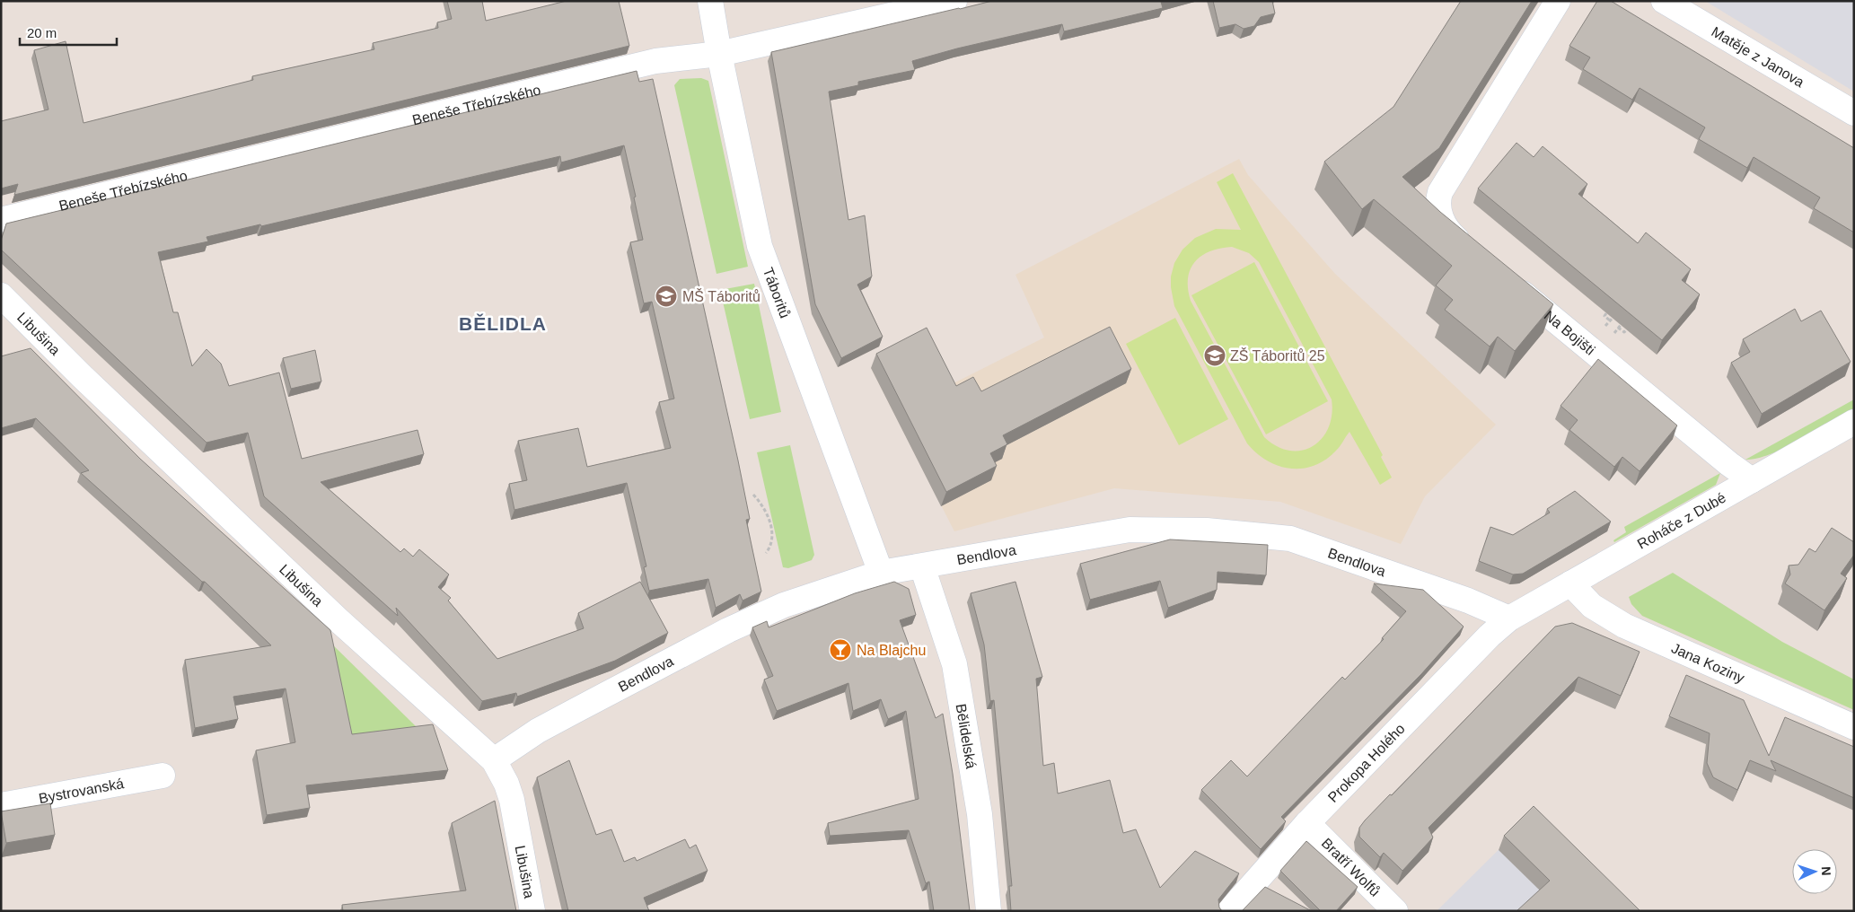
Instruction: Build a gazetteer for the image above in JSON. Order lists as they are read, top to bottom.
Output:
{
  "streets": {
    "street": [
      "Matěje z Janova",
      "Beneše Třebízského",
      "Táboritů",
      "Libušina",
      "Na Bojišti",
      "Roháče z Dubé",
      "Bendlova",
      "Jana Koziny",
      "Bělidelská",
      "Prokopa Holého",
      "Bystrovanská",
      "Bratří Wolfů"
    ]
  },
  "crossings": [
    ["Beneše Třebízského", "Táboritů"],
    ["Táboritů", "Bendlova"],
    ["Libušina", "Bendlova"],
    ["Na Bojišti", "Roháče z Dubé"],
    ["Roháče z Dubé", "Bendlova"],
    ["Roháče z Dubé", "Jana Koziny"],
    ["Roháče z Dubé", "Prokopa Holého"],
    ["Bendlova", "Bělidelská"],
    ["Bendlova", "Prokopa Holého"],
    ["Prokopa Holého", "Bratří Wolfů"]
  ],
  "districts": ["BĚLIDLA"],
  "places": {
    "school or university": ["MŠ Táboritů", "ZŠ Táboritů 25"],
    "bar": ["Na Blajchu"]
  },
  "scale_bar": "20 m",
  "north": "right"
}
